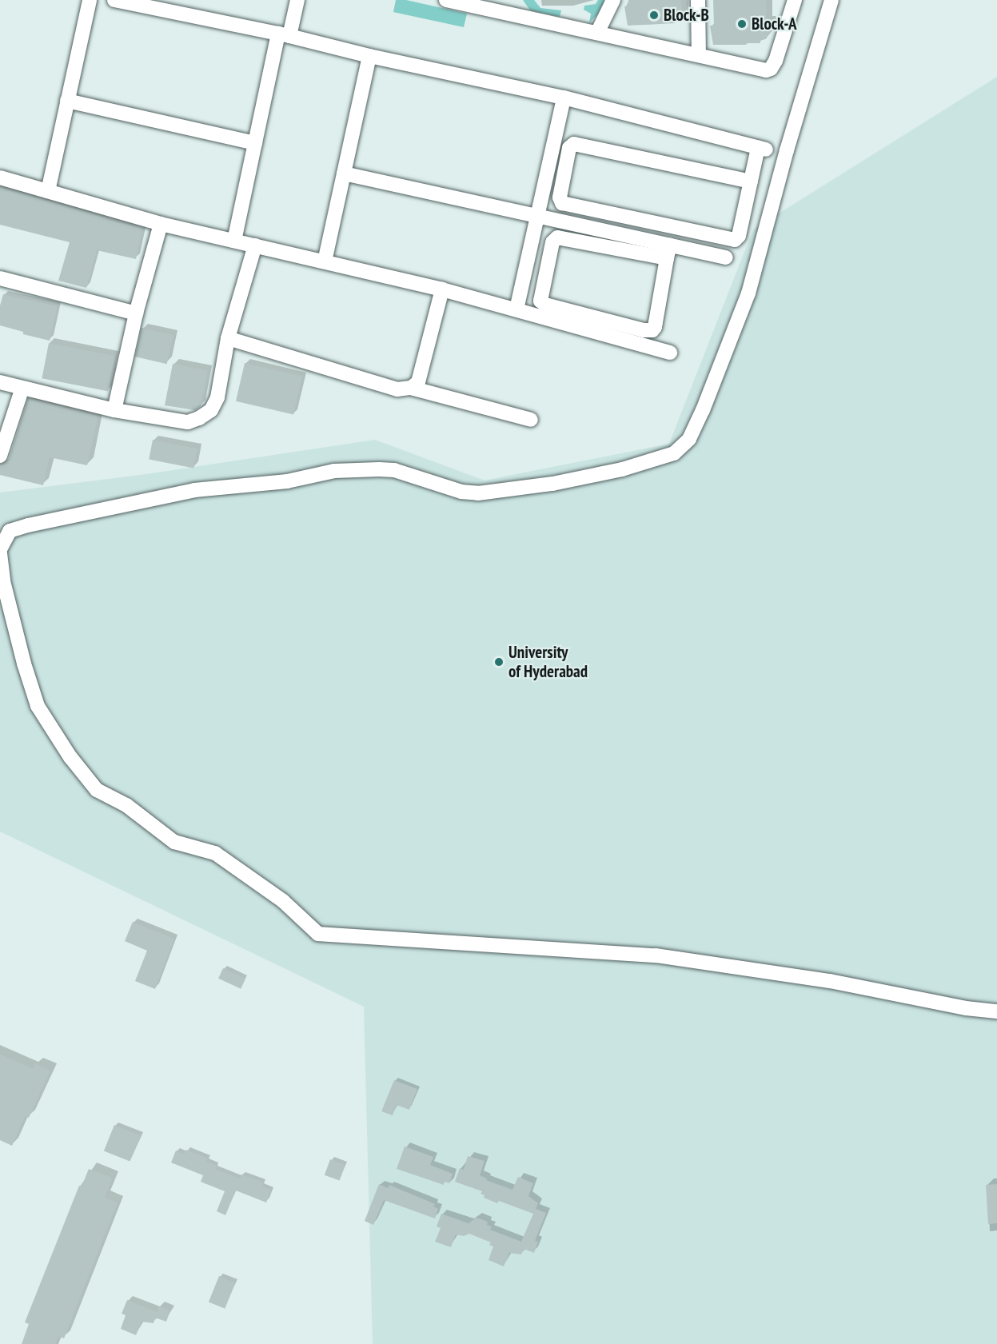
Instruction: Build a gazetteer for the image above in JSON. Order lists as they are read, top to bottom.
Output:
{
  "places": ["Block-B", "Block-A", "University of Hyderabad"]
}
